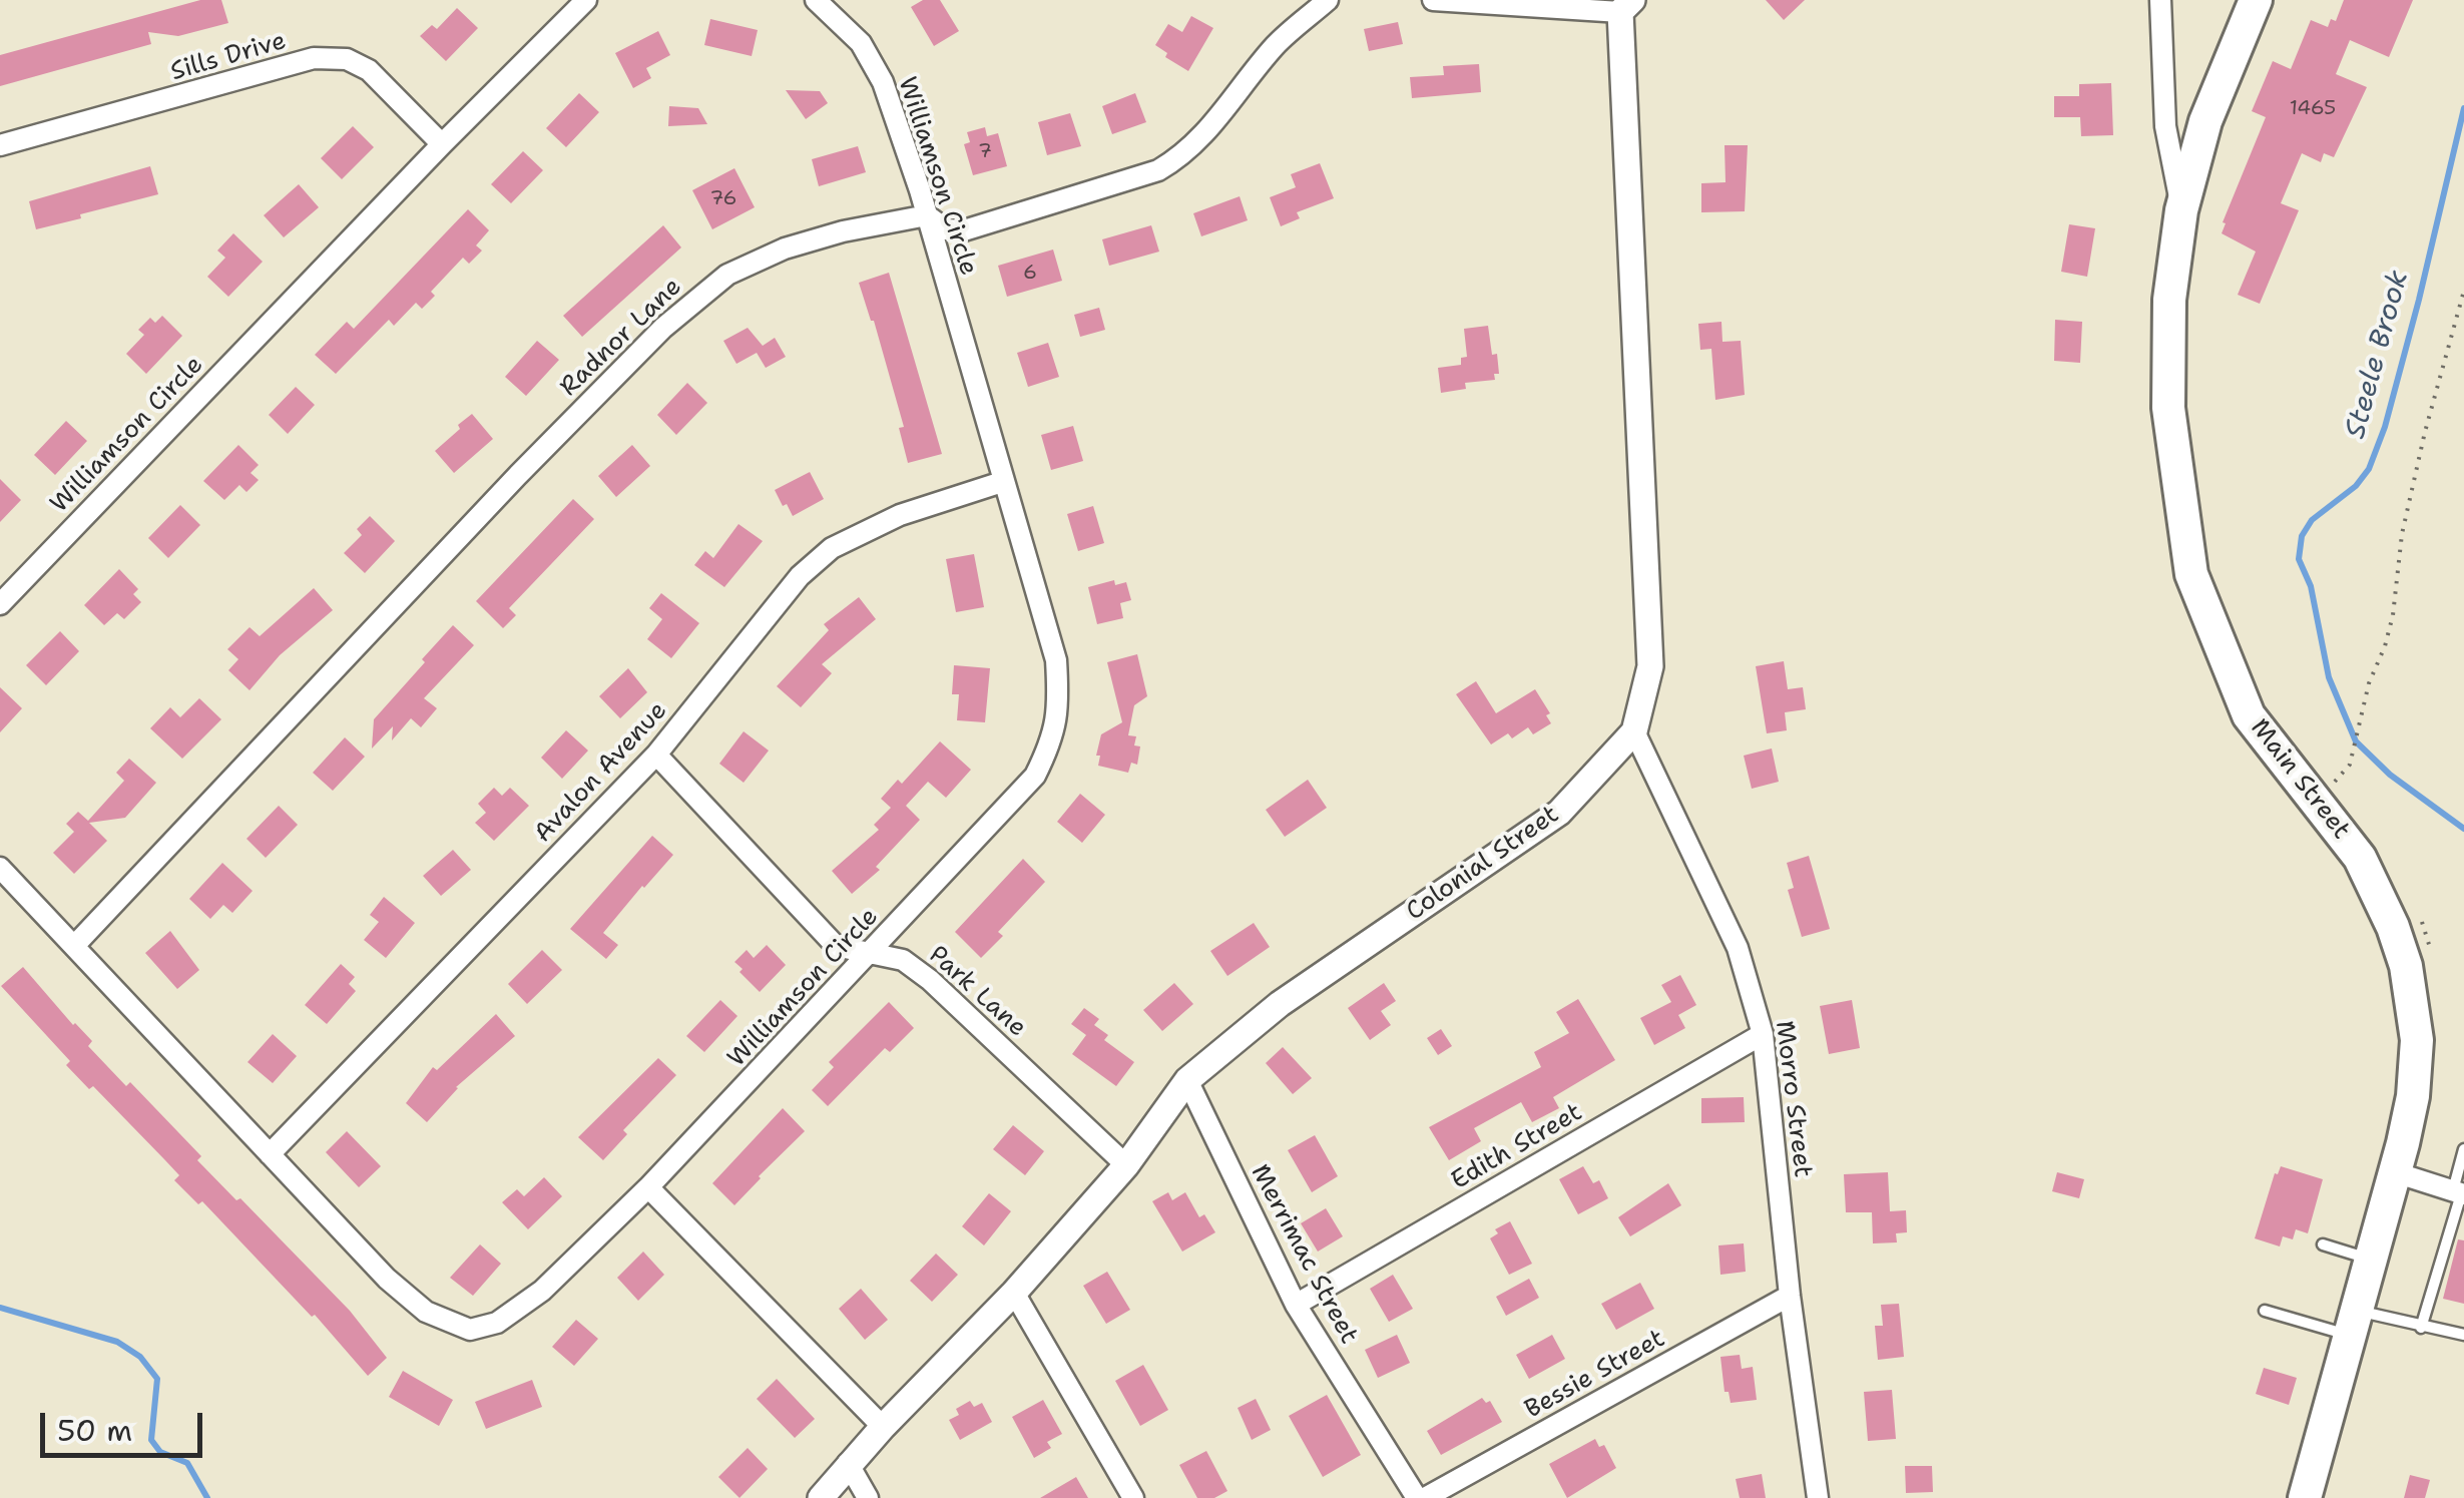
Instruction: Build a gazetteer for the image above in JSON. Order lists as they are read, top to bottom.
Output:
{
  "streets": {
    "main road": ["Main Street"],
    "street": [
      "Sills Drive",
      "Williamson Circle",
      "Radnor Lane",
      "Avalon Avenue",
      "Colonial Street",
      "Park Lane",
      "Morro Street",
      "Edith Street",
      "Merrimac Street",
      "Bessie Street"
    ]
  },
  "crossings": [
    ["Sills Drive", "Williamson Circle"],
    ["Williamson Circle", "Radnor Lane"],
    ["Williamson Circle", "Avalon Avenue"],
    ["Williamson Circle", "Park Lane"],
    ["Avalon Avenue", "Park Lane"],
    ["Colonial Street", "Park Lane"],
    ["Colonial Street", "Morro Street"],
    ["Colonial Street", "Merrimac Street"],
    ["Morro Street", "Edith Street"],
    ["Morro Street", "Bessie Street"],
    ["Edith Street", "Merrimac Street"]
  ],
  "water": ["Steele Brook"],
  "house_numbers": [
    "1465",
    "7",
    "76",
    "6"
  ],
  "scale_bar": "50 m"
}
